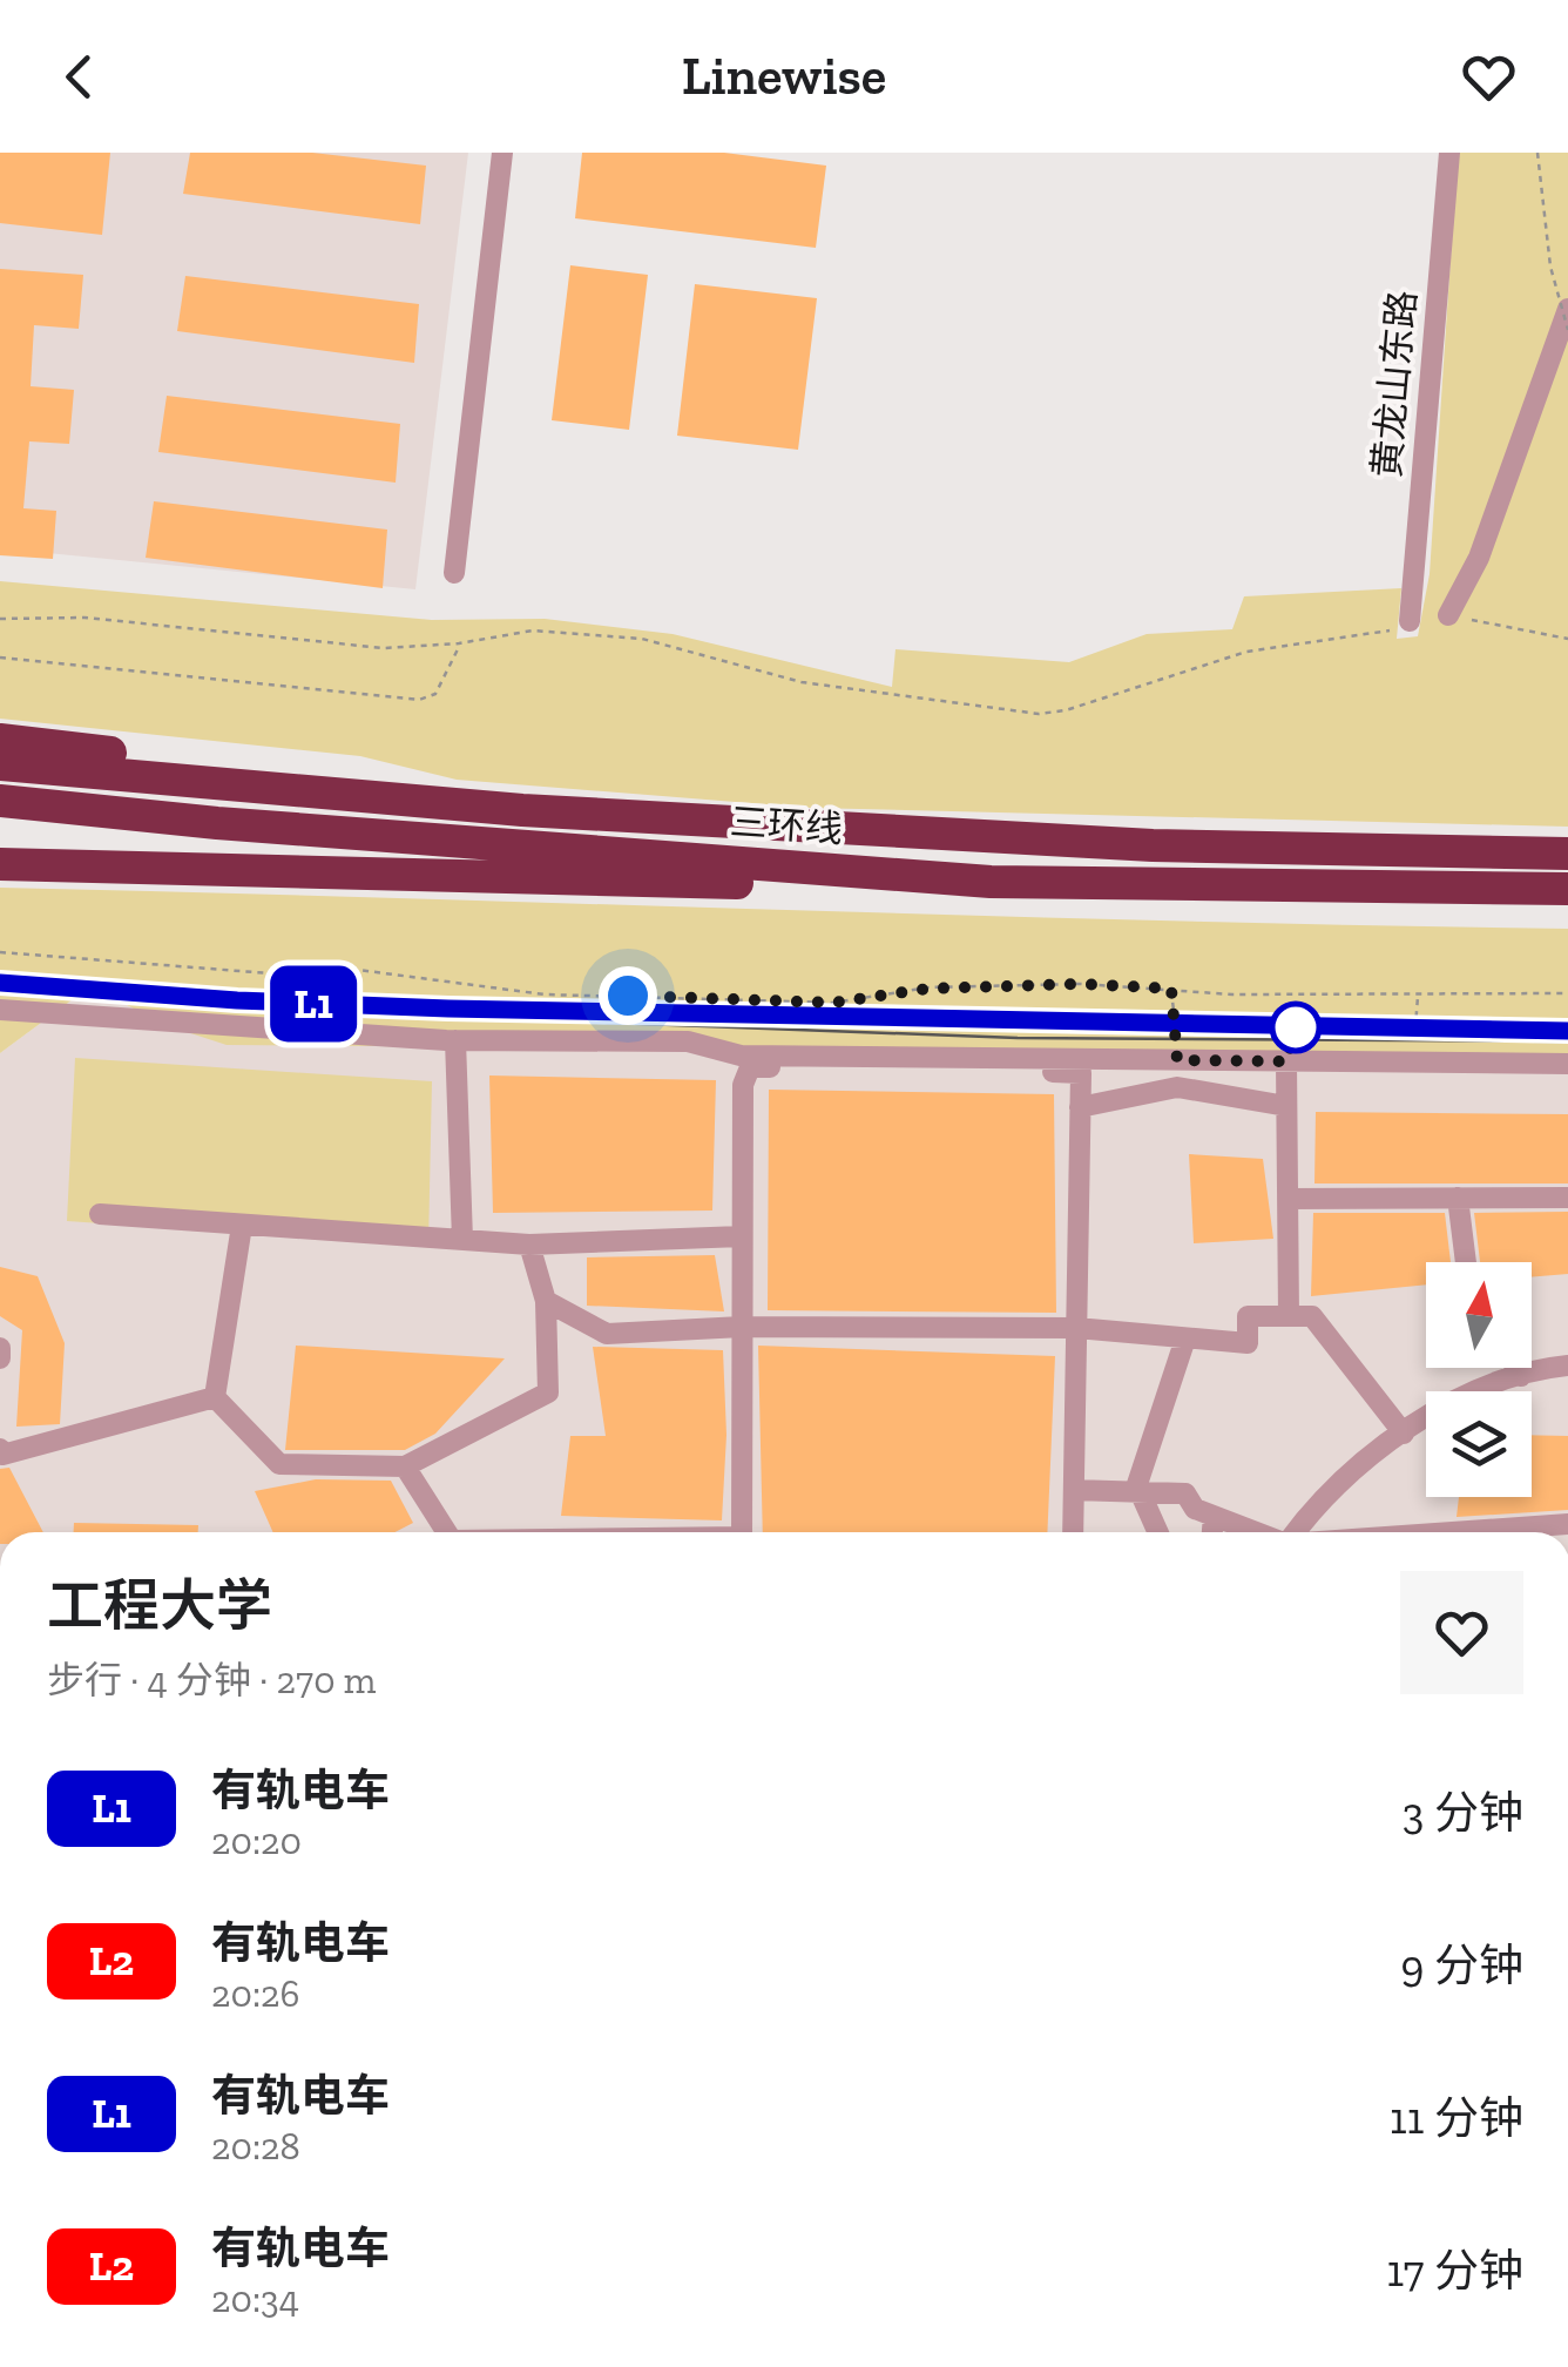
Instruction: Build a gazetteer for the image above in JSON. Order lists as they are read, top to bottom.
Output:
{
  "streets": {
    "highway": ["三环线"],
    "street": ["黄龙山东路"]
  },
  "lines": ["tram line L1"],
  "north": "top",
  "page": {
    "header": "Linewise",
    "on_map": "L1",
    "heading": ["工程大学", "步行 · 4 分钟 · 270 m"],
    "list": [
      {
        "mark": "L1",
        "name": "有轨电车",
        "note": "20:20",
        "value": "3 分钟"
      },
      {
        "mark": "L2",
        "name": "有轨电车",
        "note": "20:26",
        "value": "9 分钟"
      },
      {
        "mark": "L1",
        "name": "有轨电车",
        "note": "20:28",
        "value": "11 分钟"
      },
      {
        "mark": "L2",
        "name": "有轨电车",
        "note": "20:34",
        "value": "17 分钟"
      }
    ]
  }
}
